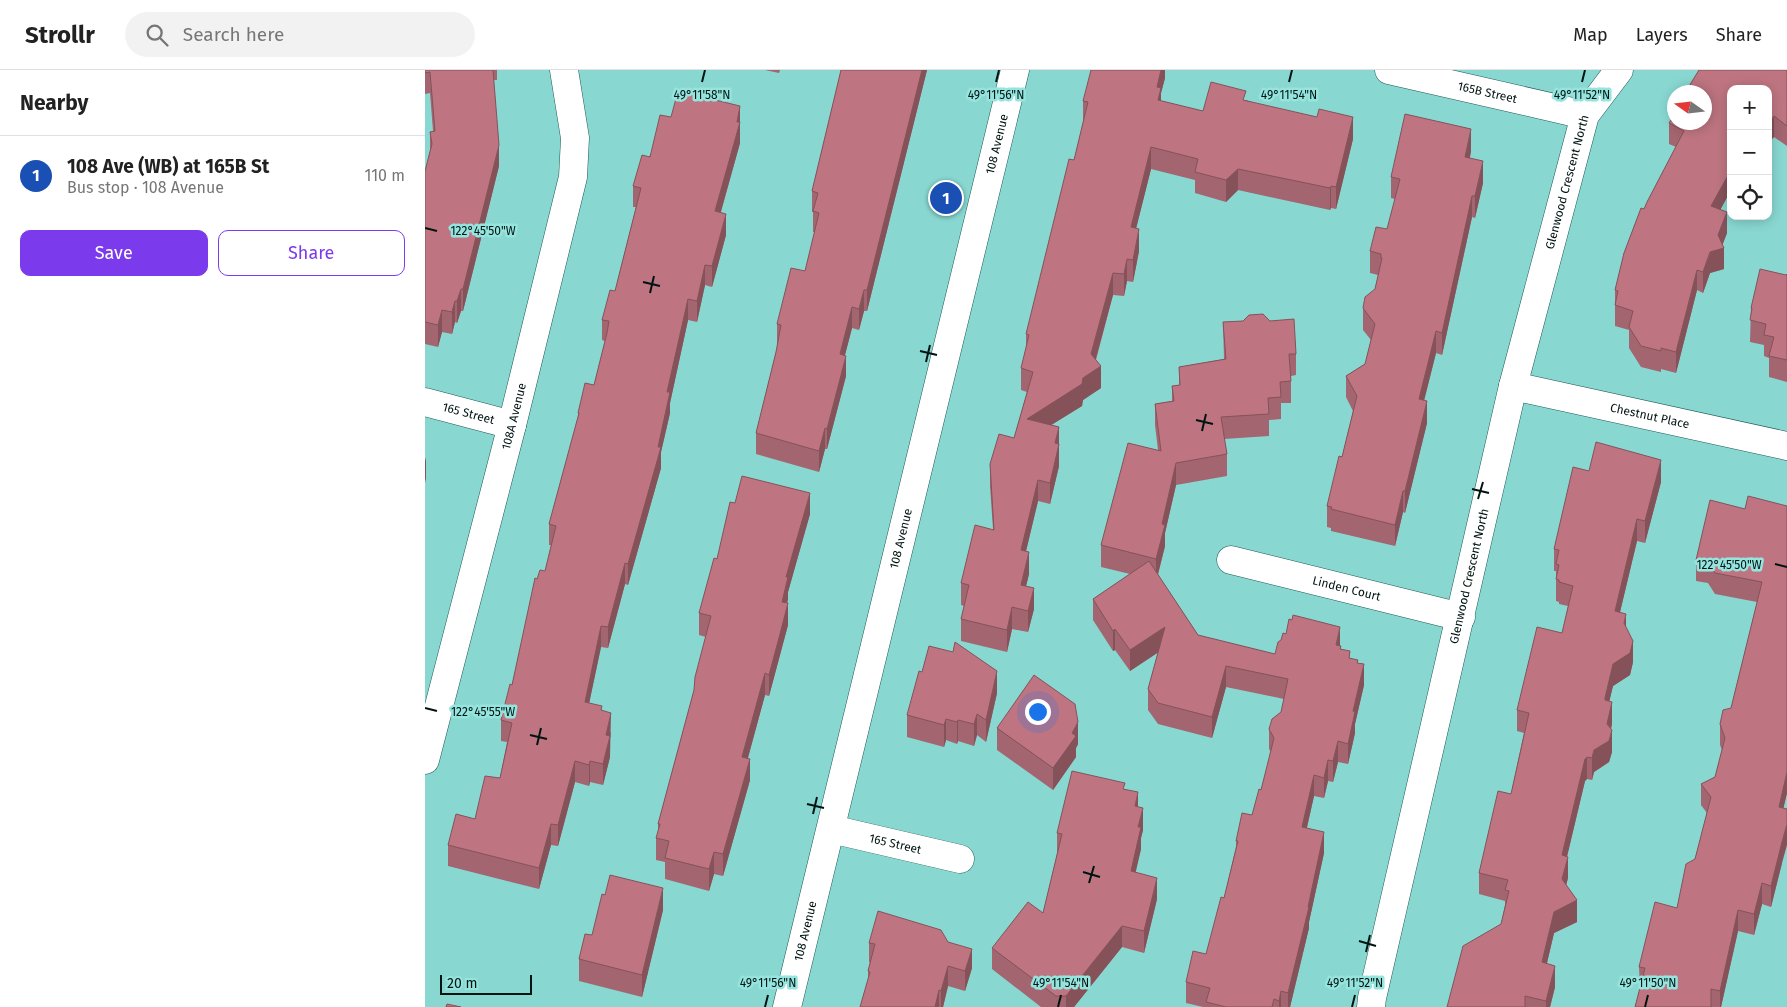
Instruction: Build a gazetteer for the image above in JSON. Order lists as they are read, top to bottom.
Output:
{
  "streets": {
    "street": [
      "165B Street",
      "108 Avenue",
      "Glenwood Crescent North",
      "165 Street",
      "108A Avenue",
      "Chestnut Place",
      "Linden Court"
    ]
  },
  "crossings": [
    ["165B Street", "Glenwood Crescent North"],
    ["108 Avenue", "165 Street"],
    ["Glenwood Crescent North", "Chestnut Place"],
    ["Glenwood Crescent North", "Linden Court"],
    ["165 Street", "108A Avenue"]
  ],
  "scale_bar": "20 m",
  "north": "left",
  "page": {
    "header": "Strollr",
    "search": "Search here",
    "nav": ["Map", "Layers", "Share"],
    "heading": "Nearby",
    "map_buttons": ["+", "−"],
    "list": [
      {
        "mark": "1",
        "name": "108 Ave (WB) at 165B St",
        "note": "Bus stop · 108 Avenue",
        "value": "110 m"
      }
    ],
    "pins": "1",
    "buttons": ["Save", "Share"],
    "scale": "20 m"
  },
  "coordinates": [
    "49°11'58\"N",
    "49°11'56\"N",
    "49°11'54\"N",
    "49°11'52\"N",
    "122°45'50\"W",
    "122°45'55\"W",
    "49°11'50\"N"
  ]
}
